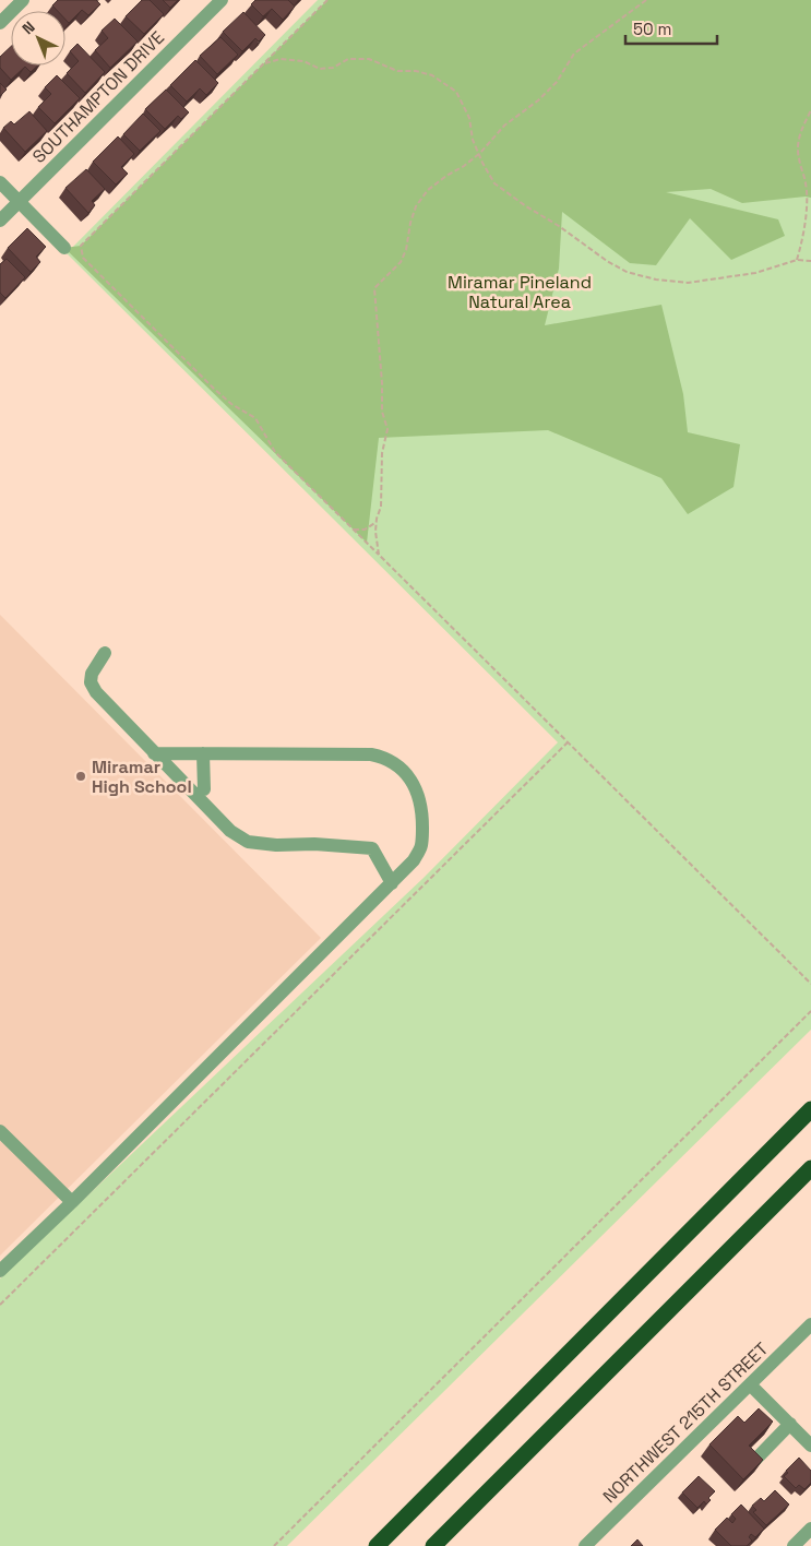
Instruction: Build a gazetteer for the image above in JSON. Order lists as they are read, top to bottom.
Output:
{
  "streets": {
    "street": ["SOUTHAMPTON DRIVE", "NORTHWEST 215TH STREET"]
  },
  "parks": ["Miramar Pineland Natural Area"],
  "places": ["Miramar High School"],
  "scale_bar": "50 m",
  "north": "top left"
}
